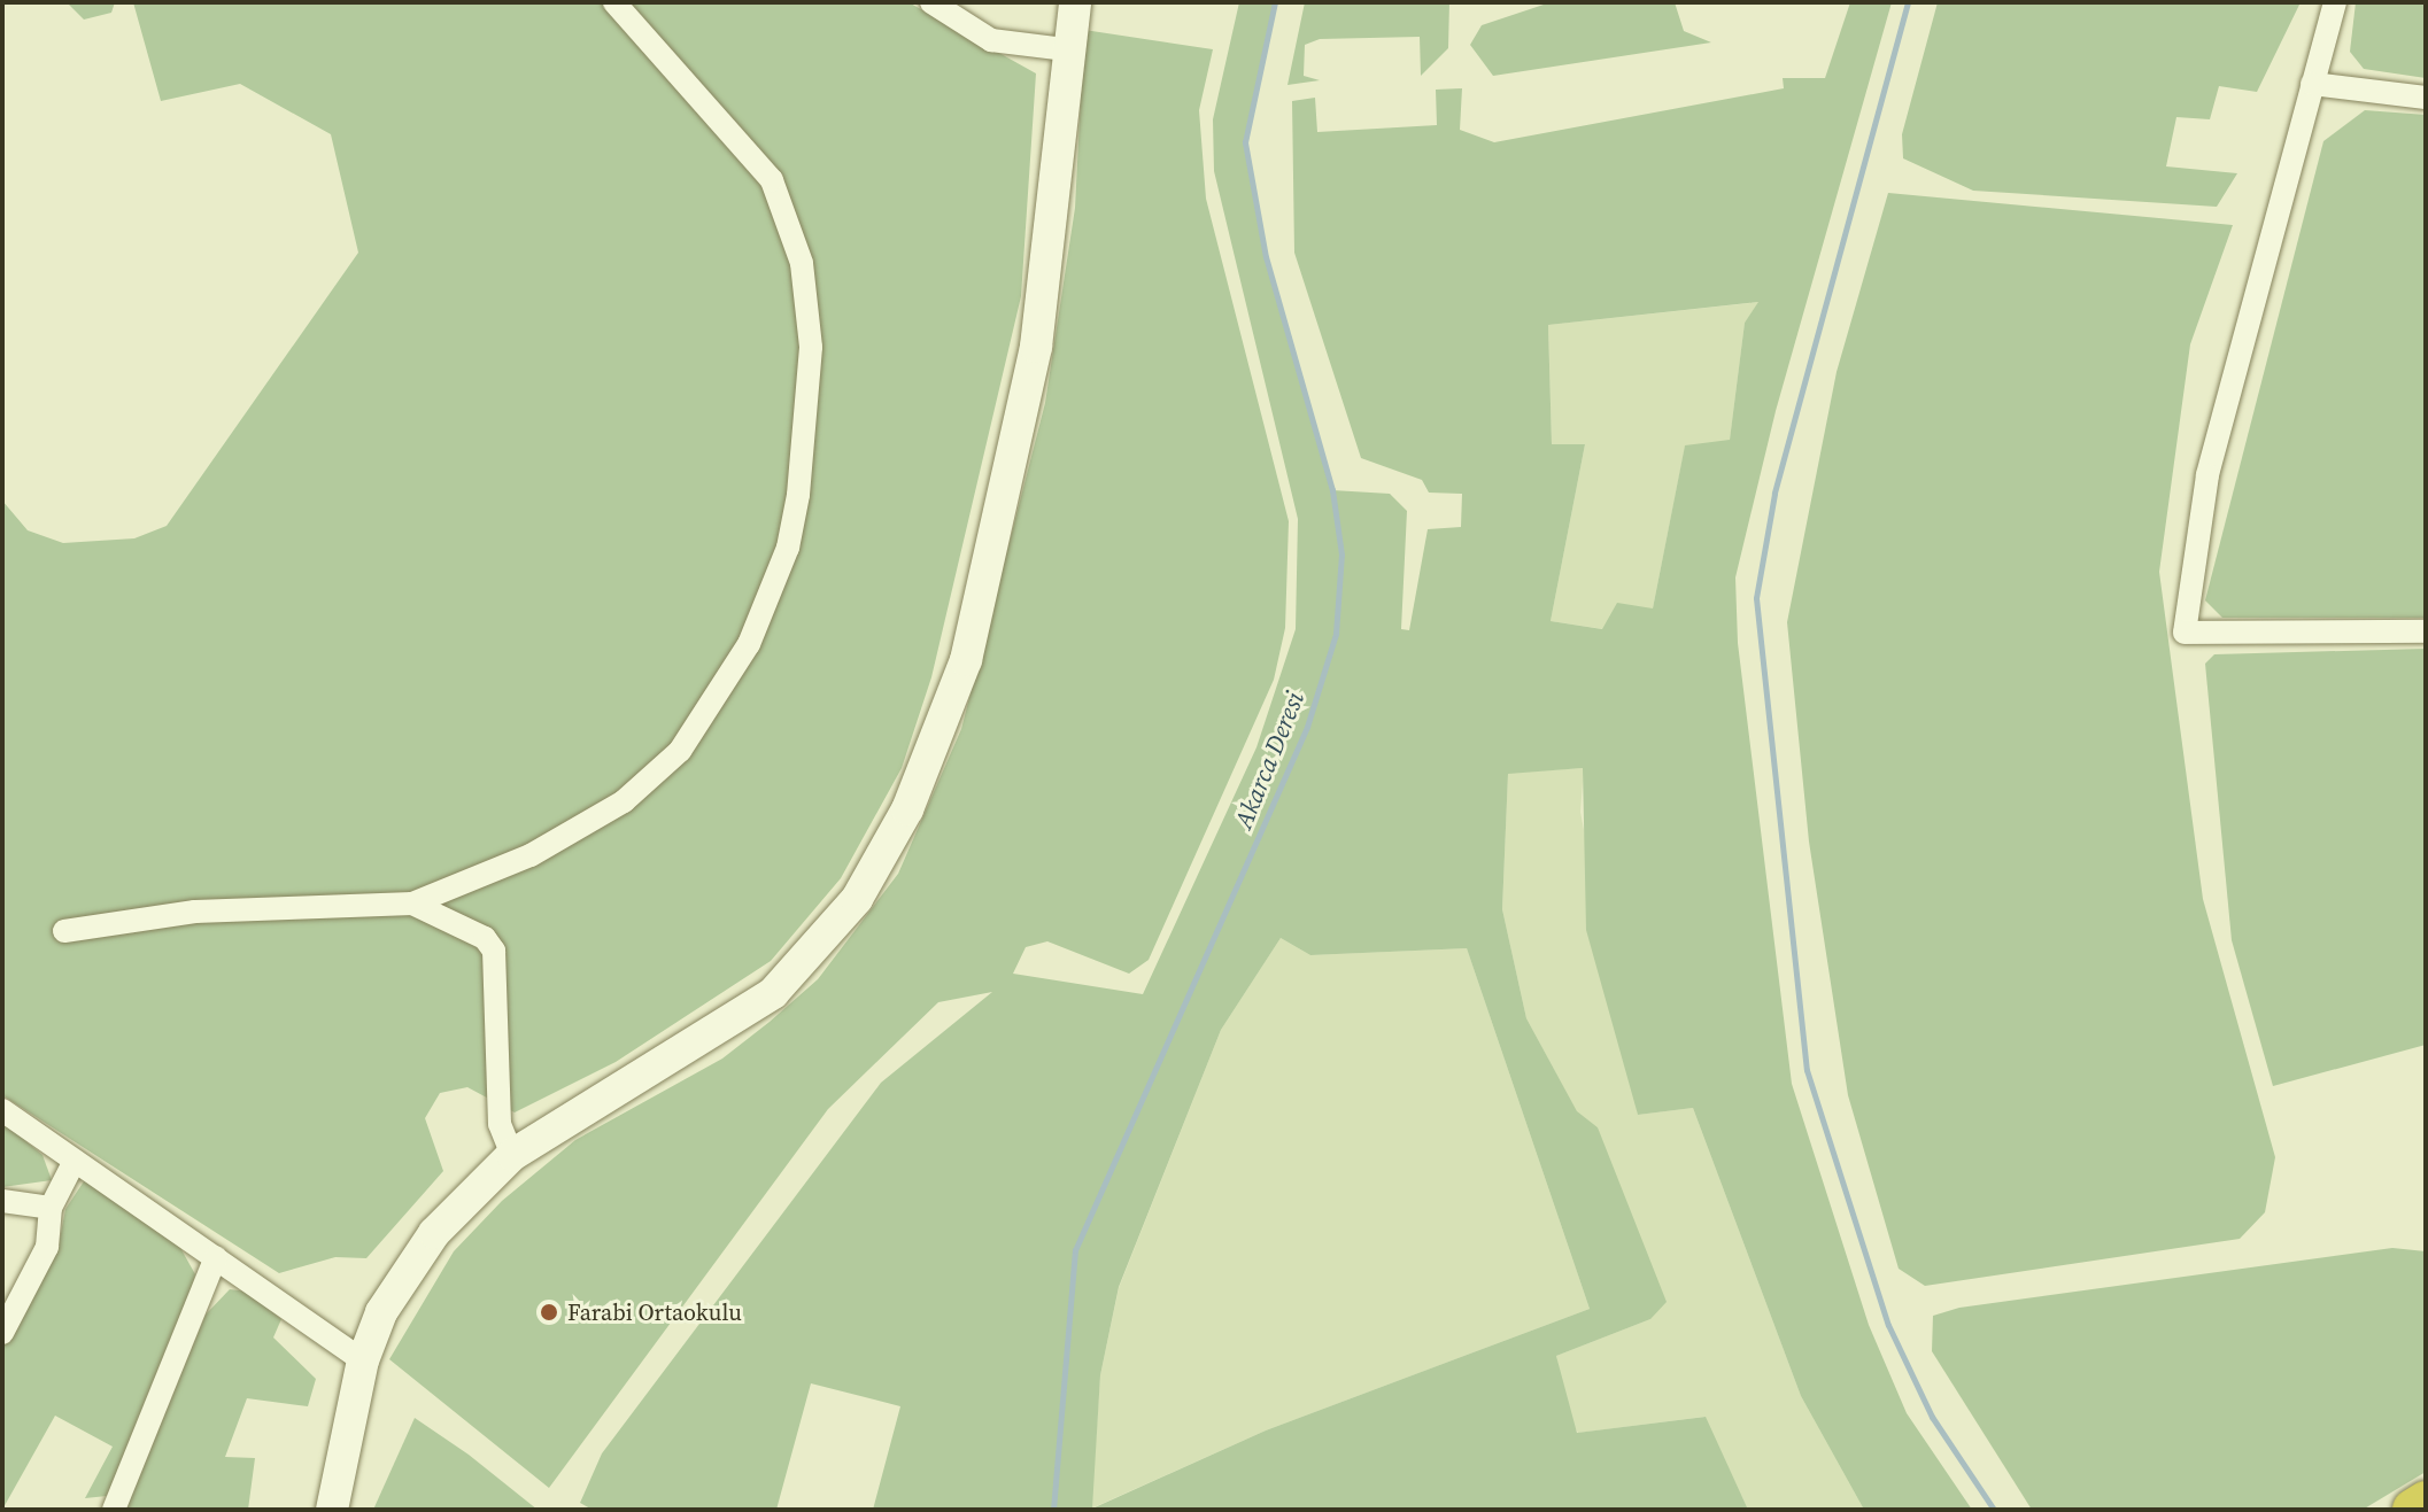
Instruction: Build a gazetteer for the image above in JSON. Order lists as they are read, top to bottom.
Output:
{
  "water": ["Akarca Deresi"],
  "places": ["Farabi Ortaokulu"]
}
